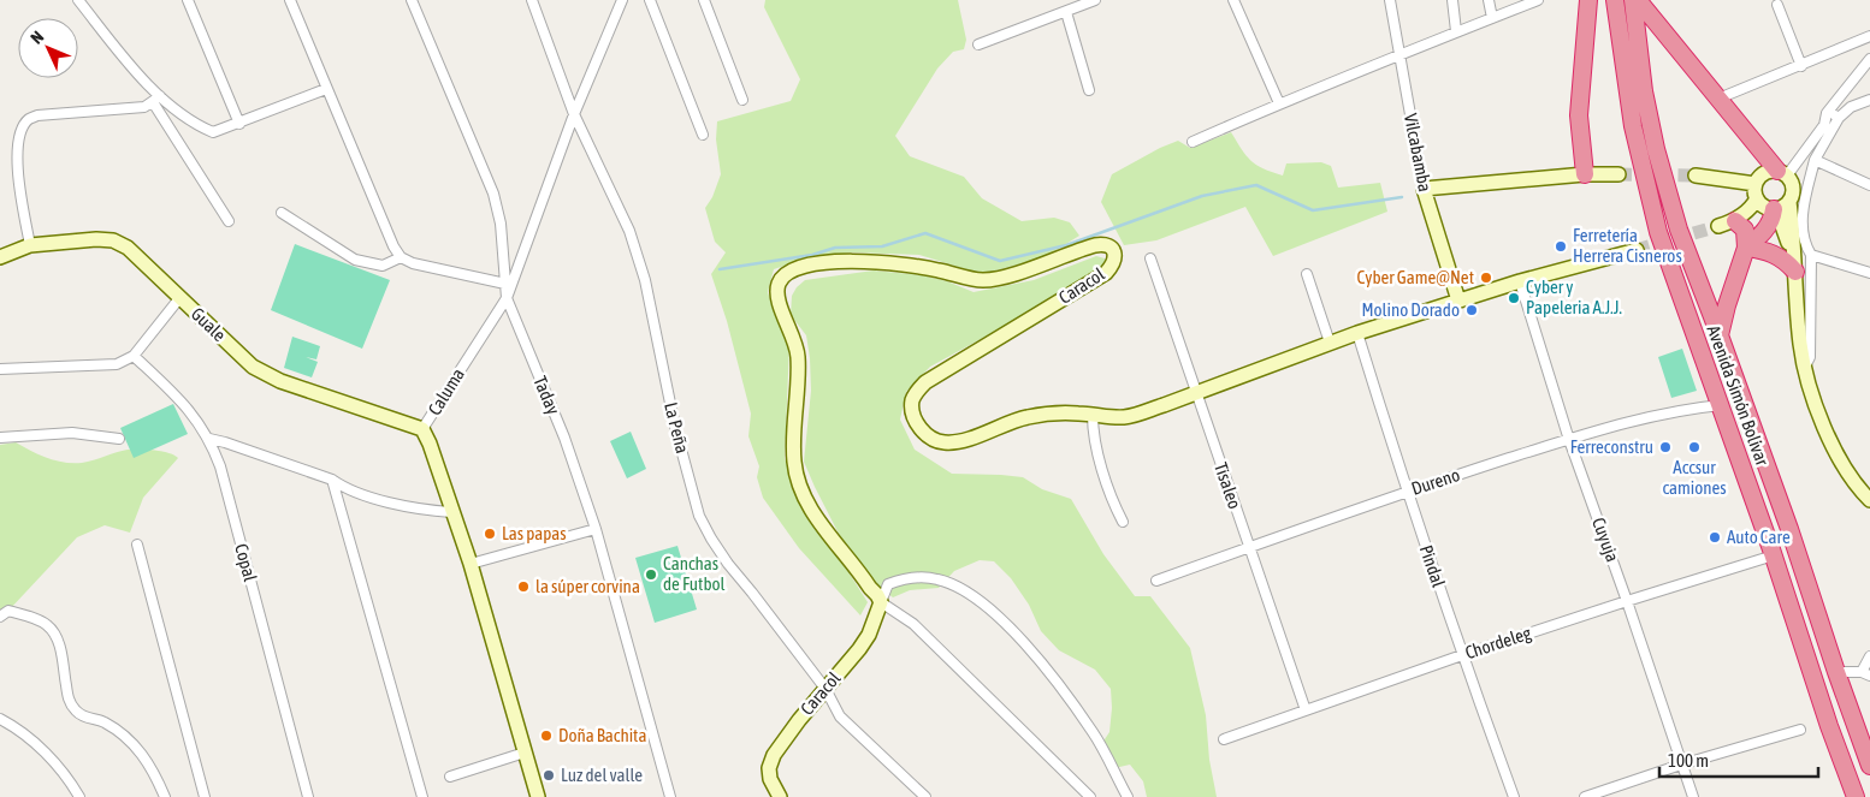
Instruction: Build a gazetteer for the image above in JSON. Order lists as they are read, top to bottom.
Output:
{
  "streets": {
    "highway": ["Avenida Simón Bolívar"],
    "street": [
      "Vilcabamba",
      "Caracol",
      "Guale",
      "Caluma",
      "Taday",
      "La Peña",
      "Dureno",
      "Tisaleo",
      "Cuyuja",
      "Copal",
      "Pindal",
      "Chordeleg"
    ]
  },
  "crossings": [
    ["Vilcabamba", "Caracol"],
    ["Caracol", "La Peña"],
    ["Caracol", "Tisaleo"],
    ["Caracol", "Cuyuja"],
    ["Caracol", "Pindal"],
    ["Guale", "Caluma"],
    ["Caluma", "Taday"],
    ["Caluma", "La Peña"],
    ["Avenida Simón Bolívar", "Dureno"],
    ["Avenida Simón Bolívar", "Chordeleg"],
    ["Dureno", "Tisaleo"],
    ["Dureno", "Cuyuja"],
    ["Dureno", "Pindal"],
    ["Tisaleo", "Chordeleg"],
    ["Cuyuja", "Chordeleg"],
    ["Pindal", "Chordeleg"]
  ],
  "places": [
    "Ferretería Herrera Cisneros",
    "Cyber Game@Net",
    "Cyber y Papeleria A.J.J.",
    "Molino Dorado",
    "Ferreconstru",
    "Accsur camiones",
    "Las papas",
    "Auto Care",
    "Canchas de Futbol",
    "la súper corvina",
    "Doña Bachita",
    "Luz del valle"
  ],
  "scale_bar": "100 m",
  "north": "top left"
}
